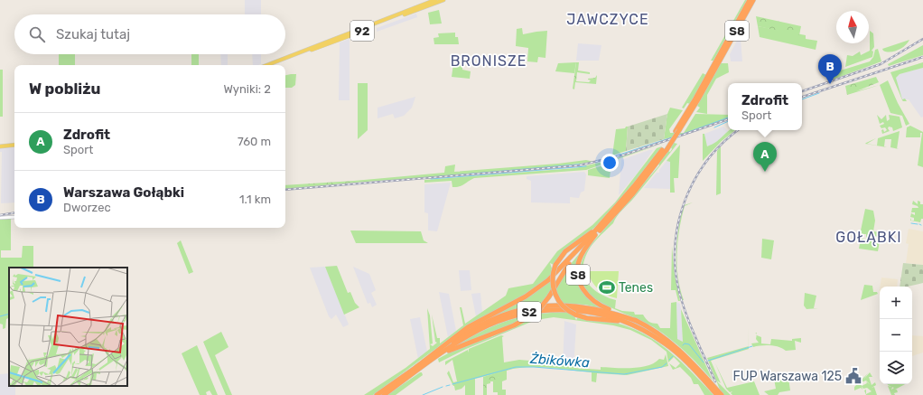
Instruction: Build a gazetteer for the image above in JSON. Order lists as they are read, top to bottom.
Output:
{
  "streets": {
    "highway": ["S8", "S2"],
    "main road": ["92"]
  },
  "crossings": [
    ["S8", "S2"]
  ],
  "districts": ["JAWCZYCE", "BRONISZE", "GOŁĄBKI"],
  "water": ["Żbikówka"],
  "places": {
    "sports": ["Tenes"],
    "public building": ["FUP Warszawa 125"]
  },
  "north": "top",
  "page": {
    "search": "Szukaj tutaj",
    "pins": ["B", "A"],
    "heading": ["W pobliżu", "Wyniki: 2"],
    "popup": ["Zdrofit", "Sport"],
    "list": [
      {
        "mark": "A",
        "name": "Zdrofit",
        "note": "Sport",
        "value": "760 m"
      },
      {
        "mark": "B",
        "name": "Warszawa Gołąbki",
        "note": "Dworzec",
        "value": "1.1 km"
      }
    ],
    "map_buttons": ["+", "−"]
  }
}
